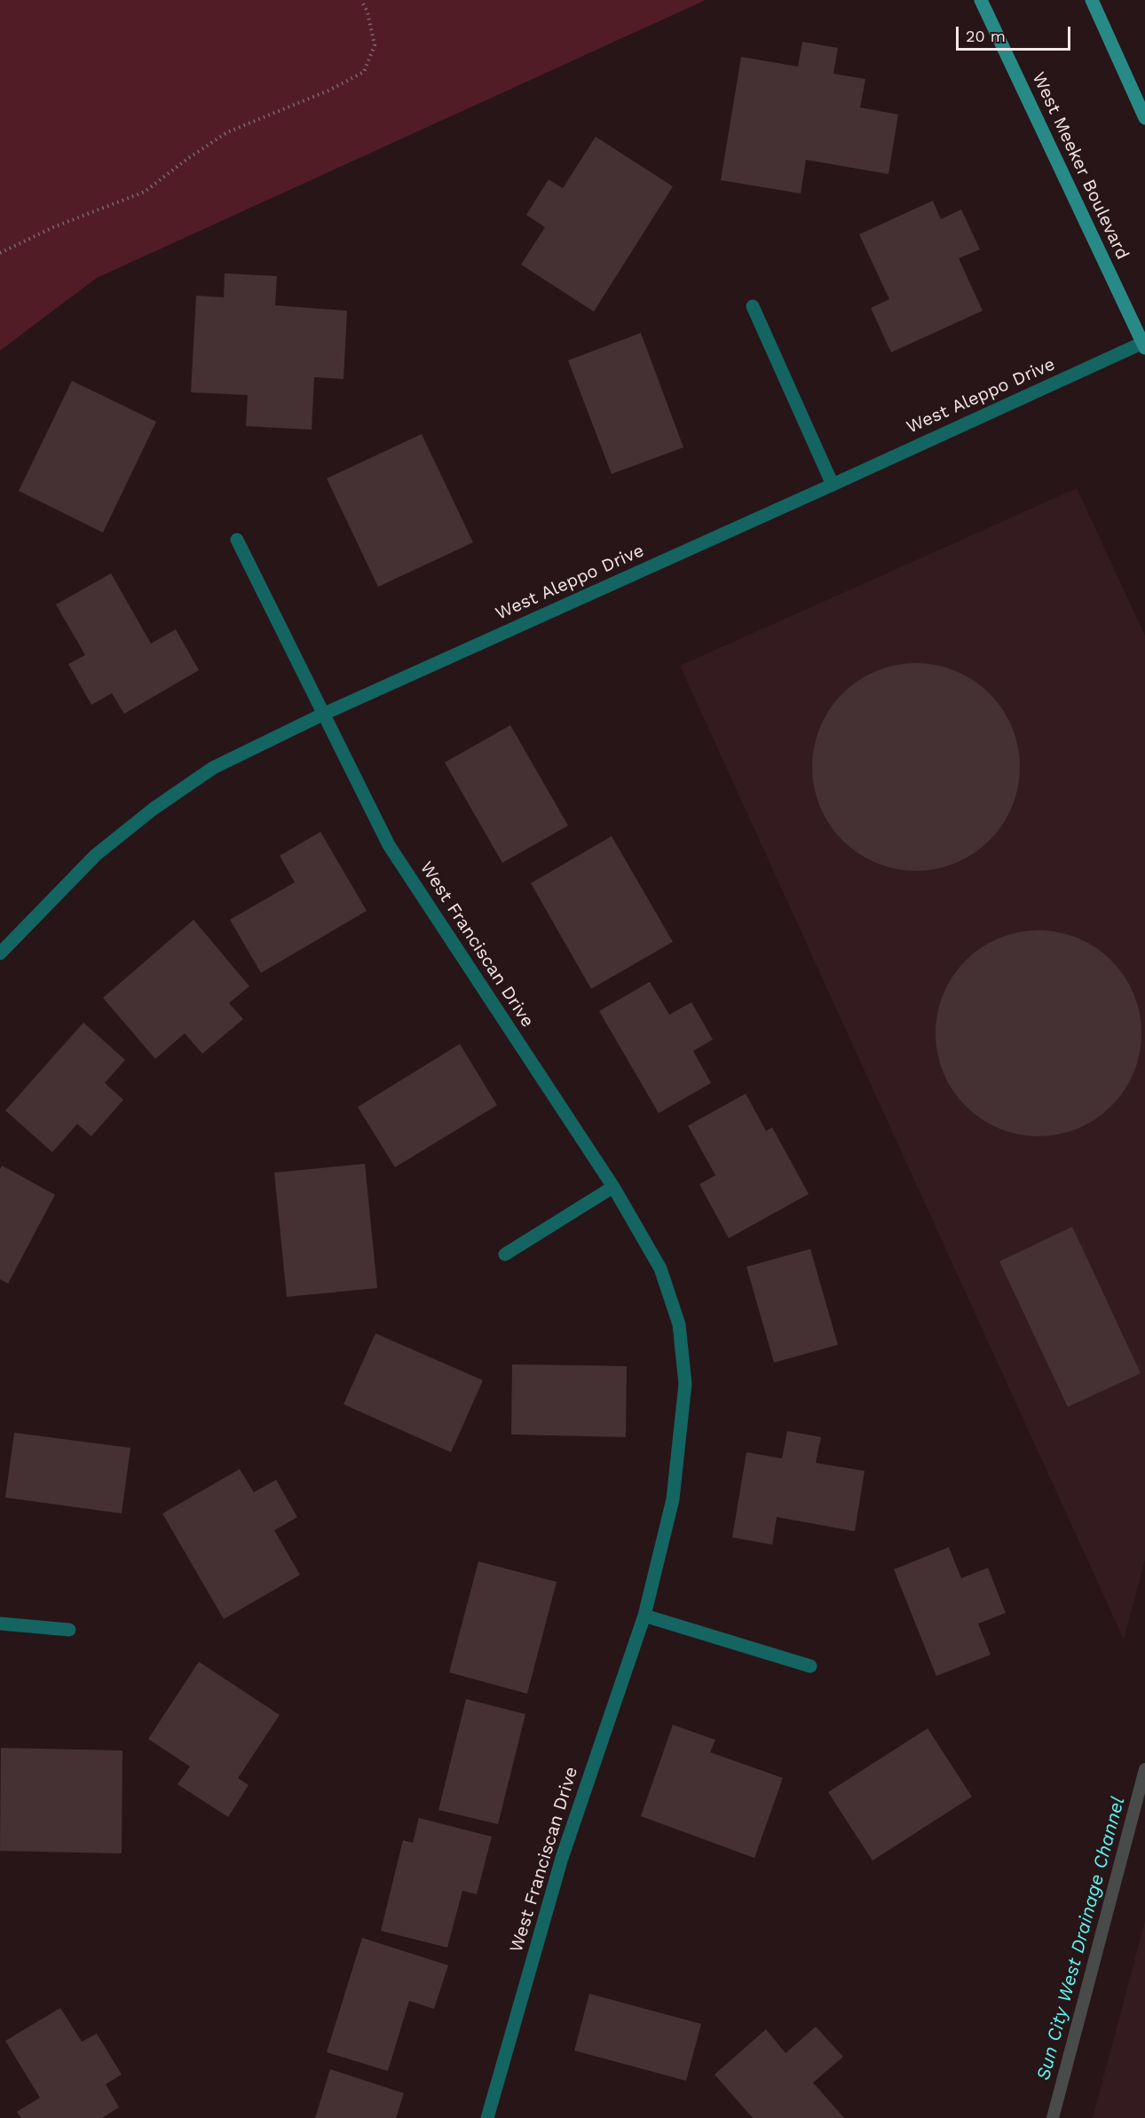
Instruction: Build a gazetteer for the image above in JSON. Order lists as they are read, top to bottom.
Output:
{
  "streets": {
    "main road": ["West Meeker Boulevard"],
    "street": ["West Aleppo Drive", "West Franciscan Drive"]
  },
  "crossings": [
    ["West Meeker Boulevard", "West Aleppo Drive"],
    ["West Aleppo Drive", "West Franciscan Drive"]
  ],
  "water": ["Sun City West Drainage Channel"],
  "scale_bar": "20 m"
}
